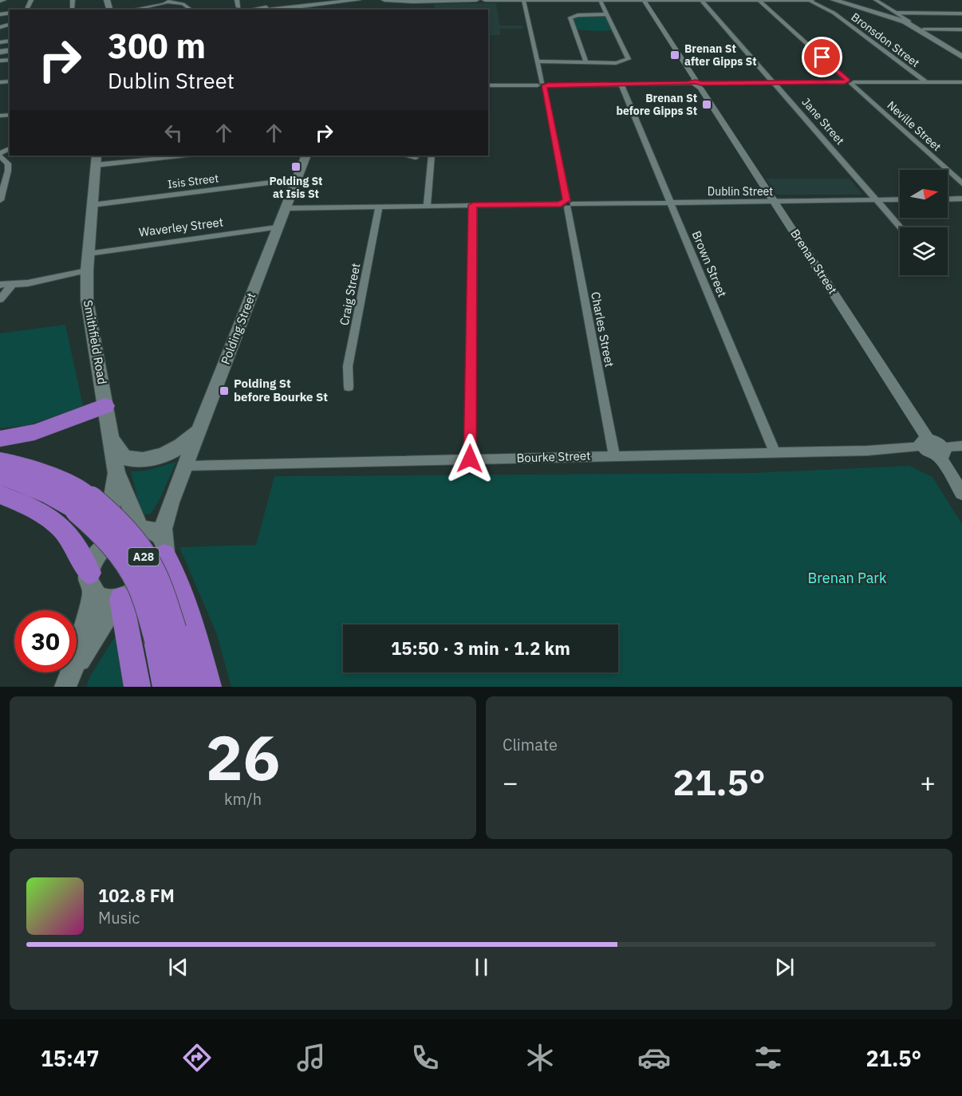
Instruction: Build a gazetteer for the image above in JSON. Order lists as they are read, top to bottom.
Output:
{
  "streets": {
    "highway": ["A28"],
    "main road": ["Polding Street", "Smithfield Road"],
    "street": [
      "Bronsdon Street",
      "Jane Street",
      "Neville Street",
      "Isis Street",
      "Dublin Street",
      "Waverley Street",
      "Brenan Street",
      "Brown Street",
      "Craig Street",
      "Charles Street",
      "Bourke Street"
    ]
  },
  "crossings": [
    ["Jane Street", "Dublin Street"],
    ["Isis Street", "Polding Street"],
    ["Isis Street", "Smithfield Road"],
    ["Dublin Street", "Brenan Street"],
    ["Dublin Street", "Brown Street"],
    ["Dublin Street", "Craig Street"],
    ["Dublin Street", "Polding Street"],
    ["Dublin Street", "Charles Street"],
    ["Waverley Street", "Polding Street"],
    ["Waverley Street", "Smithfield Road"],
    ["Brenan Street", "Bourke Street"],
    ["Brown Street", "Bourke Street"],
    ["Polding Street", "Smithfield Road"],
    ["Polding Street", "Bourke Street"],
    ["Charles Street", "Bourke Street"]
  ],
  "parks": ["Brenan Park"],
  "places": {
    "transit": [
      "Brenan St after Gipps St",
      "Brenan St before Gipps St",
      "Polding St at Isis St",
      "Polding St before Bourke St"
    ]
  },
  "north": "right",
  "page": {
    "turn": ["300 m", "Dublin Street"],
    "limit": "30",
    "trip": "15:50 · 3 min · 1.2 km",
    "tile": [
      ["26", "km/h"],
      "Climate"
    ],
    "heat": ["−", "21.5°", "+"],
    "song": ["102.8 FM", "Music"],
    "tabs": ["15:47", "21.5°"]
  }
}
